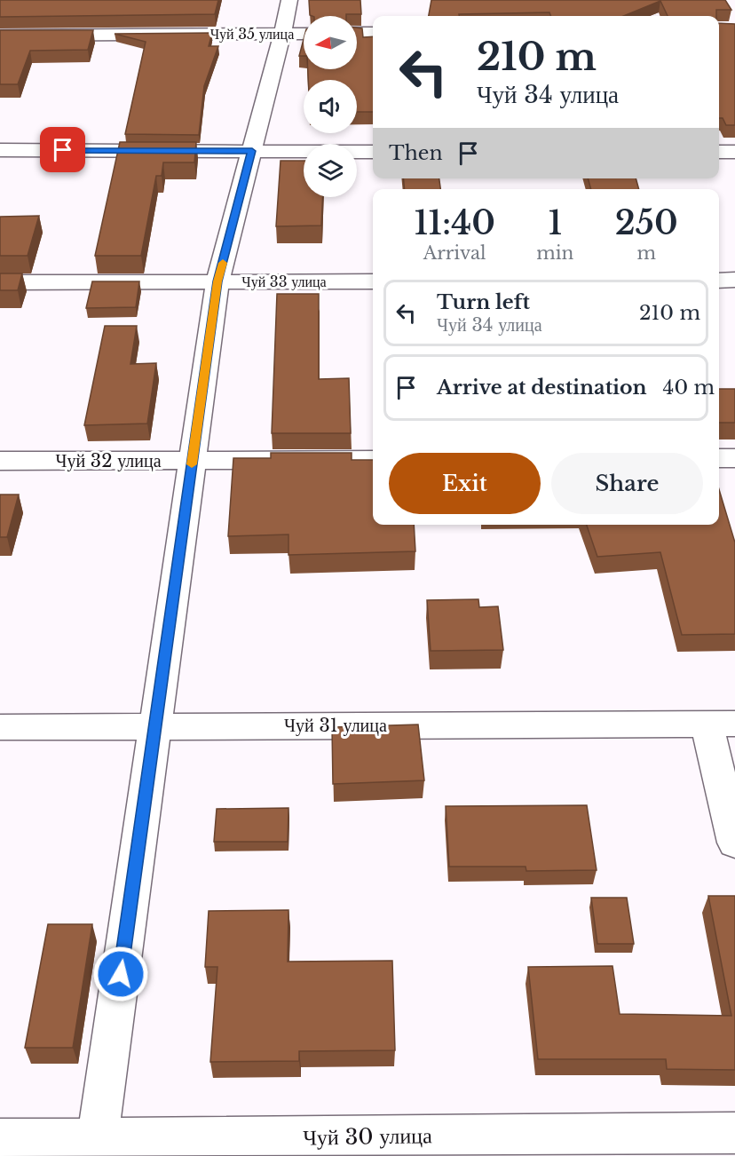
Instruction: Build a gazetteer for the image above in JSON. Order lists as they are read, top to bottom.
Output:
{
  "streets": {
    "street": [
      "Чуй 35 улица",
      "Чуй 33 улица",
      "Чуй 32 улица",
      "Чуй 31 улица",
      "Чуй 30 улица"
    ]
  },
  "north": "left",
  "page": {
    "turn": ["210 m", "Чуй 34 улица"],
    "then": "Then",
    "eta": [
      "11:40",
      "Arrival",
      "1",
      "min",
      "250",
      "m"
    ],
    "list": [
      {
        "name": "Turn left",
        "note": "Чуй 34 улица",
        "value": "210 m"
      },
      {
        "name": "Arrive at destination",
        "value": "40 m"
      }
    ],
    "buttons": ["Exit", "Share"]
  }
}
